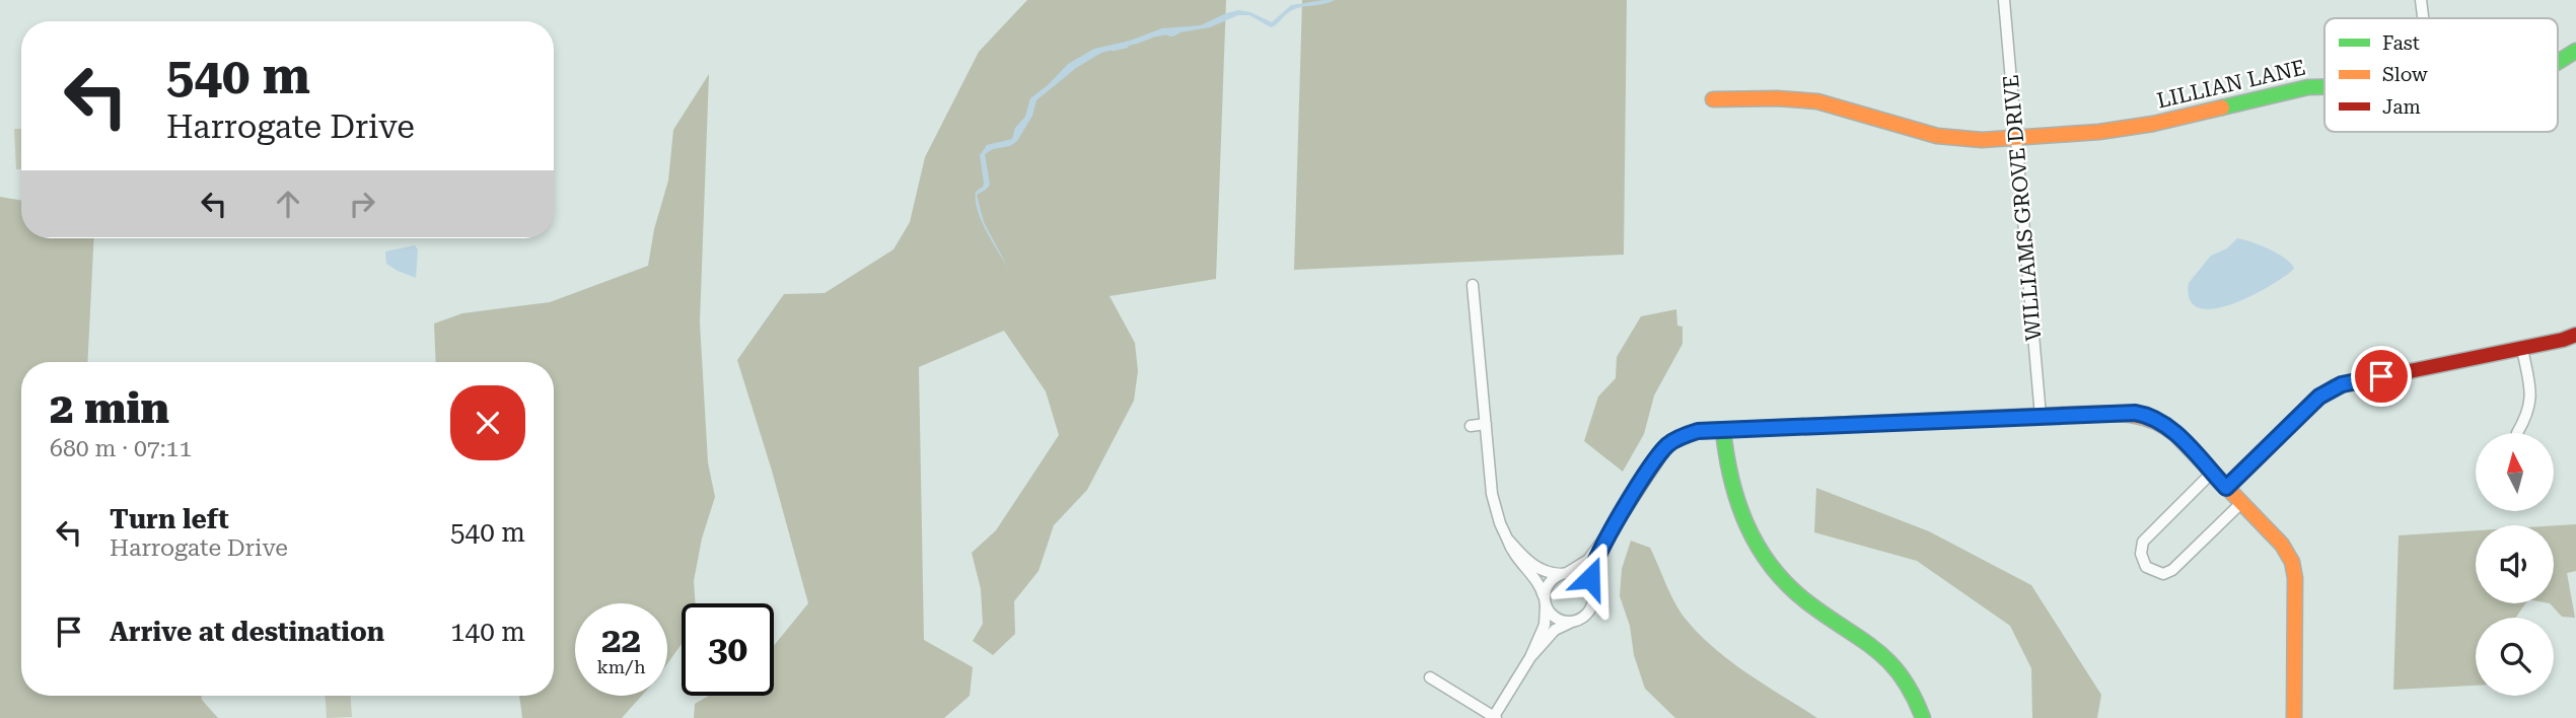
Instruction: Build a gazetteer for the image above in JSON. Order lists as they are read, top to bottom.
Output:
{
  "streets": {
    "street": ["LILLIAN LANE", "WILLIAMS GROVE DRIVE"]
  },
  "crossings": [
    ["LILLIAN LANE", "WILLIAMS GROVE DRIVE"]
  ],
  "legend": ["Fast", "Slow", "Jam"],
  "north": "top",
  "page": {
    "turn": ["540 m", "Harrogate Drive"],
    "heading": ["2 min", "680 m · 07:11"],
    "list": [
      {
        "name": "Turn left",
        "note": "Harrogate Drive",
        "value": "540 m"
      },
      {
        "name": "Arrive at destination",
        "value": "140 m"
      }
    ],
    "speed": "22 km/h",
    "limit": "30"
  }
}
